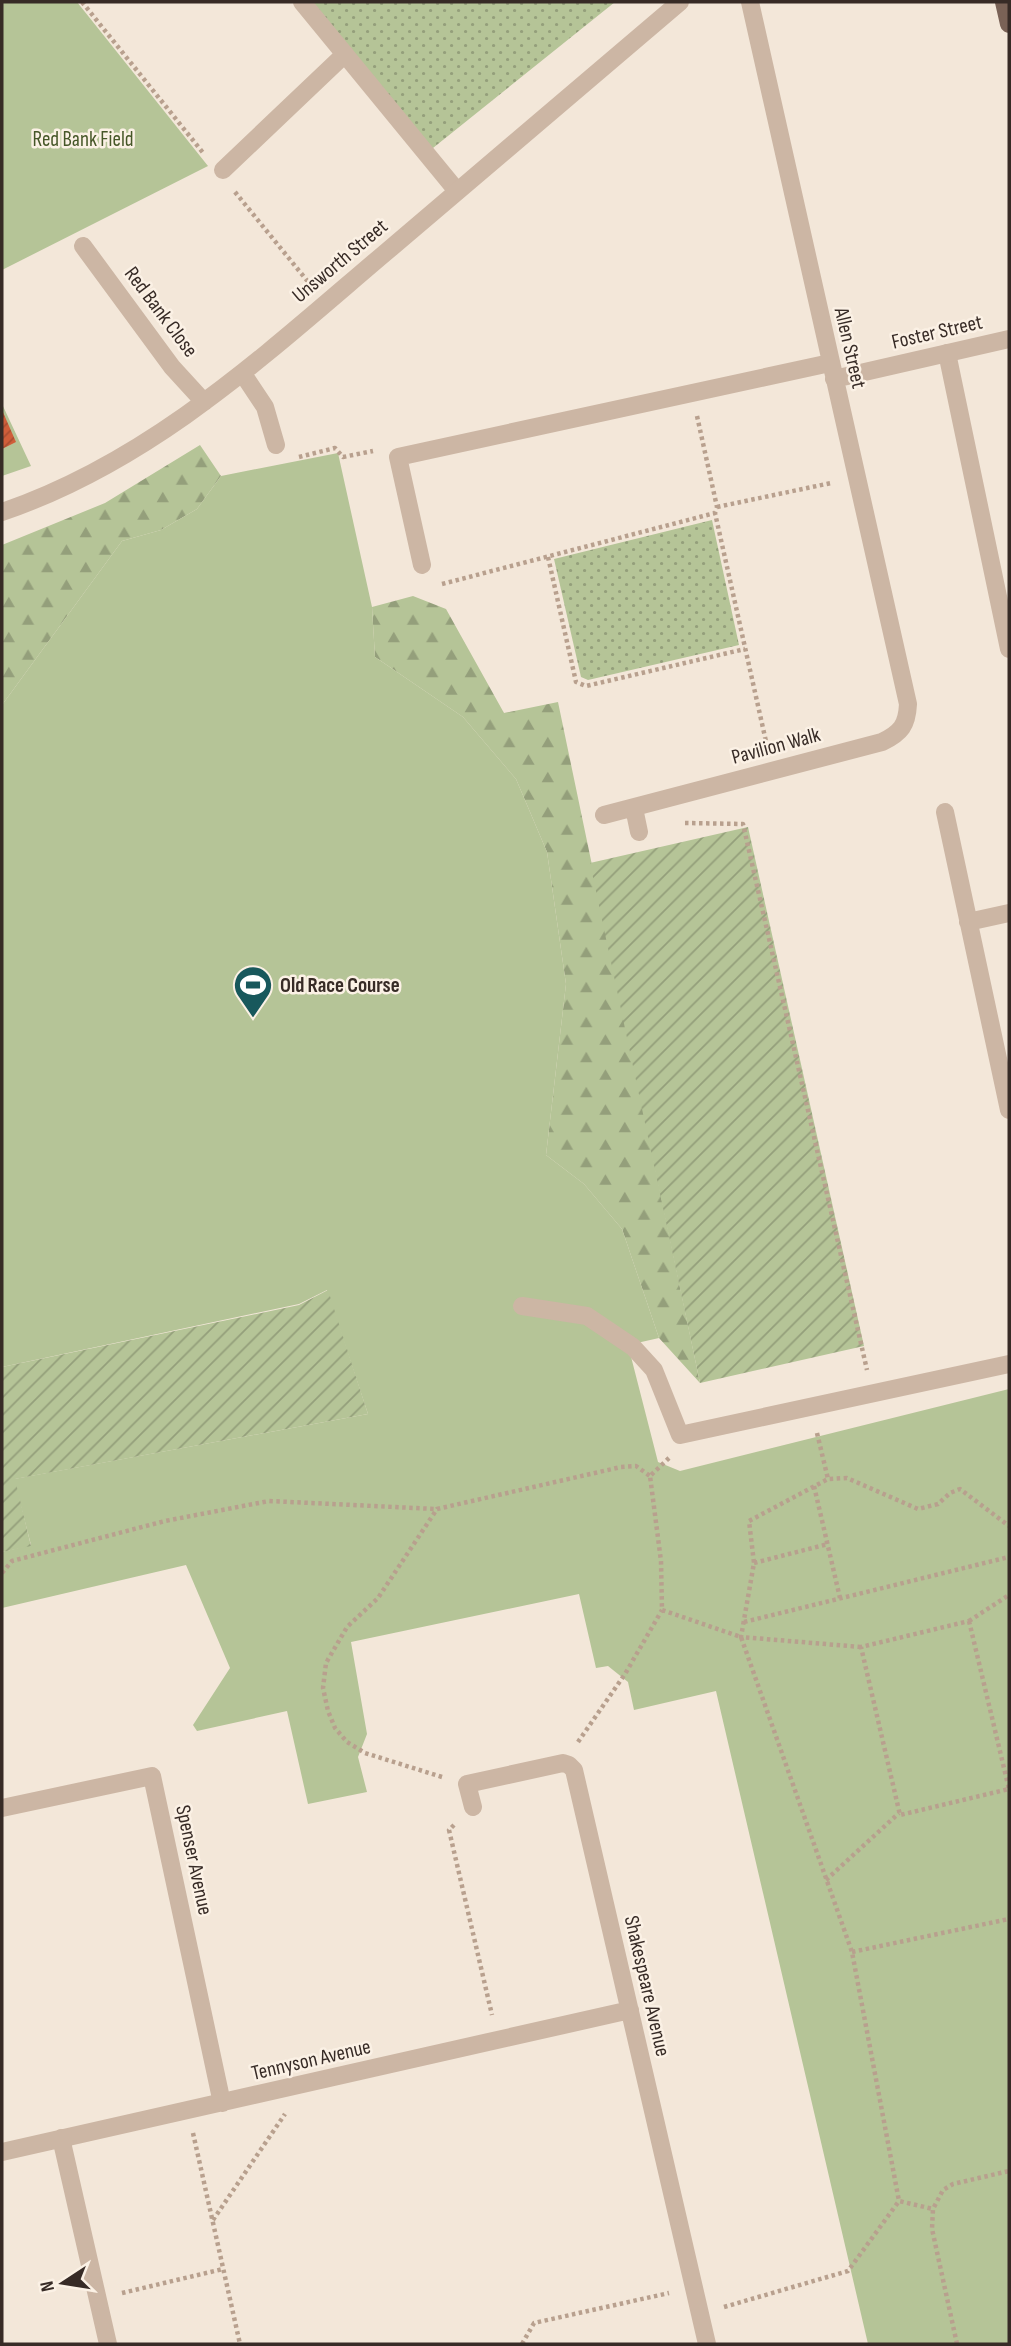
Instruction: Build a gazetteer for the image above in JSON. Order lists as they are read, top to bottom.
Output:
{
  "streets": {
    "street": [
      "Unsworth Street",
      "Red Bank Close",
      "Foster Street",
      "Allen Street",
      "Pavilion Walk",
      "Spenser Avenue",
      "Shakespeare Avenue",
      "Tennyson Avenue"
    ]
  },
  "crossings": [
    ["Unsworth Street", "Red Bank Close"],
    ["Foster Street", "Allen Street"],
    ["Allen Street", "Pavilion Walk"],
    ["Spenser Avenue", "Tennyson Avenue"],
    ["Shakespeare Avenue", "Tennyson Avenue"]
  ],
  "parks": ["Red Bank Field"],
  "places": {
    "sports": ["Old Race Course"]
  },
  "north": "left"
}
